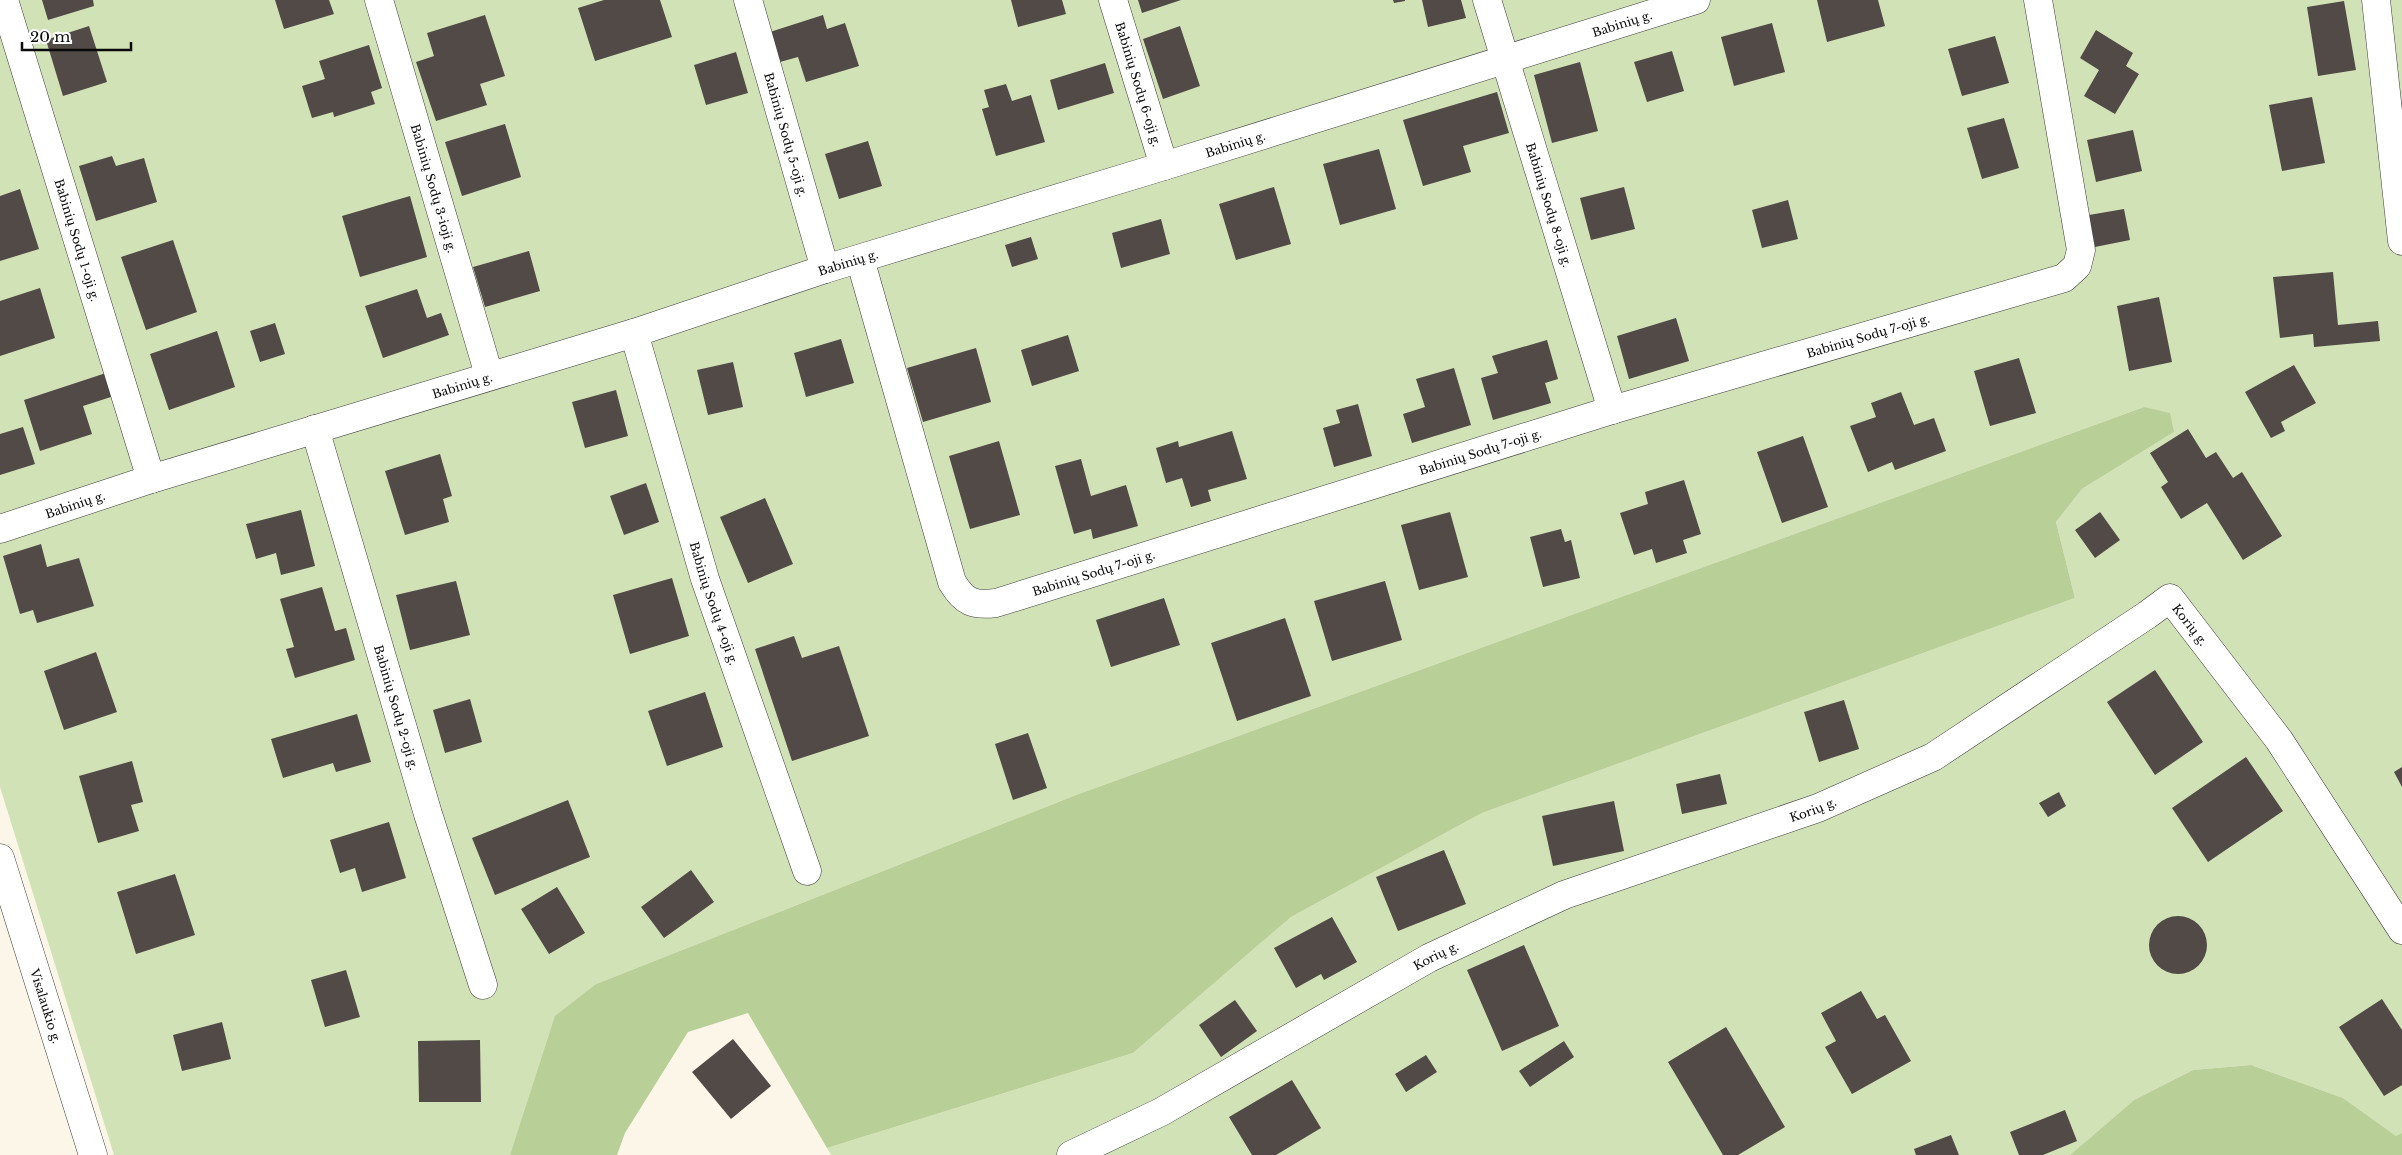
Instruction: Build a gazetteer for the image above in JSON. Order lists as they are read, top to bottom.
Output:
{
  "streets": {
    "street": [
      "Babinių g.",
      "Babinių Sodų 6-oji g.",
      "Babinių Sodų 5-oji g.",
      "Babinių Sodų 3-ioji g.",
      "Babinių Sodų 8-oji g.",
      "Babinių Sodų 1-oji g.",
      "Babinių Sodų 7-oji g.",
      "Babinių Sodų 4-oji g.",
      "Korių g.",
      "Babinių Sodų 2-oji g.",
      "Visalaukio g."
    ]
  },
  "crossings": [
    ["Babinių g.", "Babinių Sodų 6-oji g."],
    ["Babinių g.", "Babinių Sodų 5-oji g."],
    ["Babinių g.", "Babinių Sodų 3-ioji g."],
    ["Babinių g.", "Babinių Sodų 8-oji g."],
    ["Babinių g.", "Babinių Sodų 1-oji g."],
    ["Babinių g.", "Babinių Sodų 7-oji g."],
    ["Babinių g.", "Babinių Sodų 4-oji g."],
    ["Babinių g.", "Babinių Sodų 2-oji g."],
    ["Babinių Sodų 8-oji g.", "Babinių Sodų 7-oji g."]
  ],
  "scale_bar": "20 m"
}
